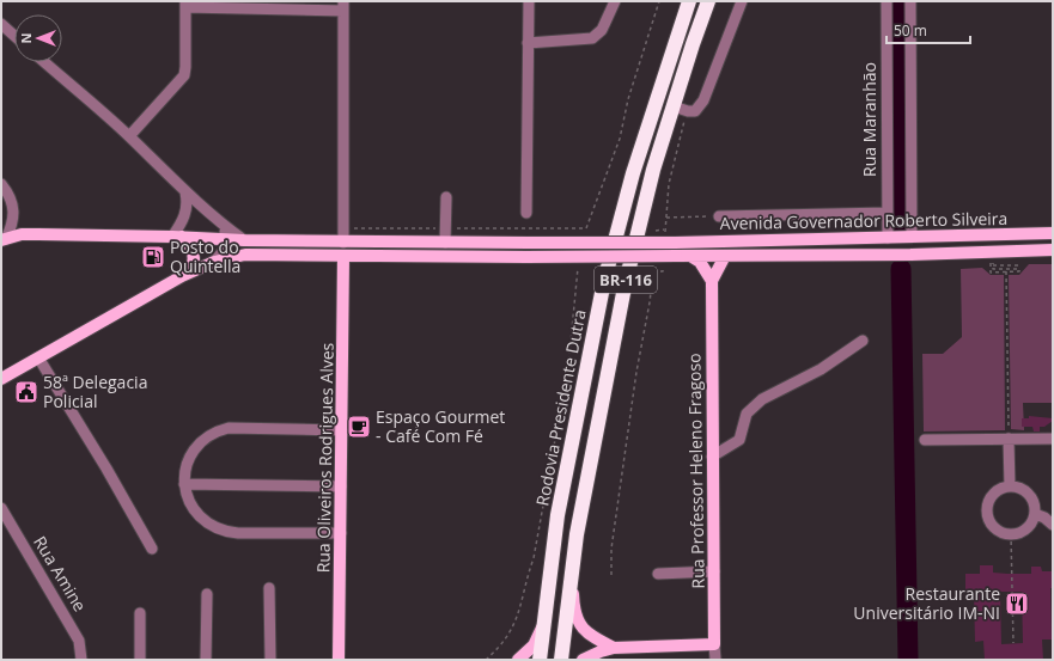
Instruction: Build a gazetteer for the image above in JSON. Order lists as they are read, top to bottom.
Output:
{
  "streets": {
    "highway": ["BR-116", "Rodovia Presidente Dutra"],
    "main road": ["Avenida Governador Roberto Silveira", "Rua Oliveiros Rodrigues Alves", "Rua Professor Heleno Fragoso"],
    "street": ["Rua Maranhão", "Rua Amine"]
  },
  "crossings": [
    ["Rua Maranhão", "Avenida Governador Roberto Silveira"],
    ["Avenida Governador Roberto Silveira", "Rua Professor Heleno Fragoso"]
  ],
  "places": {
    "fuel station": ["Posto do Quintella"],
    "public building": ["58ª Delegacia Policial"],
    "cafe": ["Espaço Gourmet - Café Com Fé"],
    "restaurant": ["Restaurante Universitário IM-NI"]
  },
  "scale_bar": "50 m",
  "north": "left"
}
